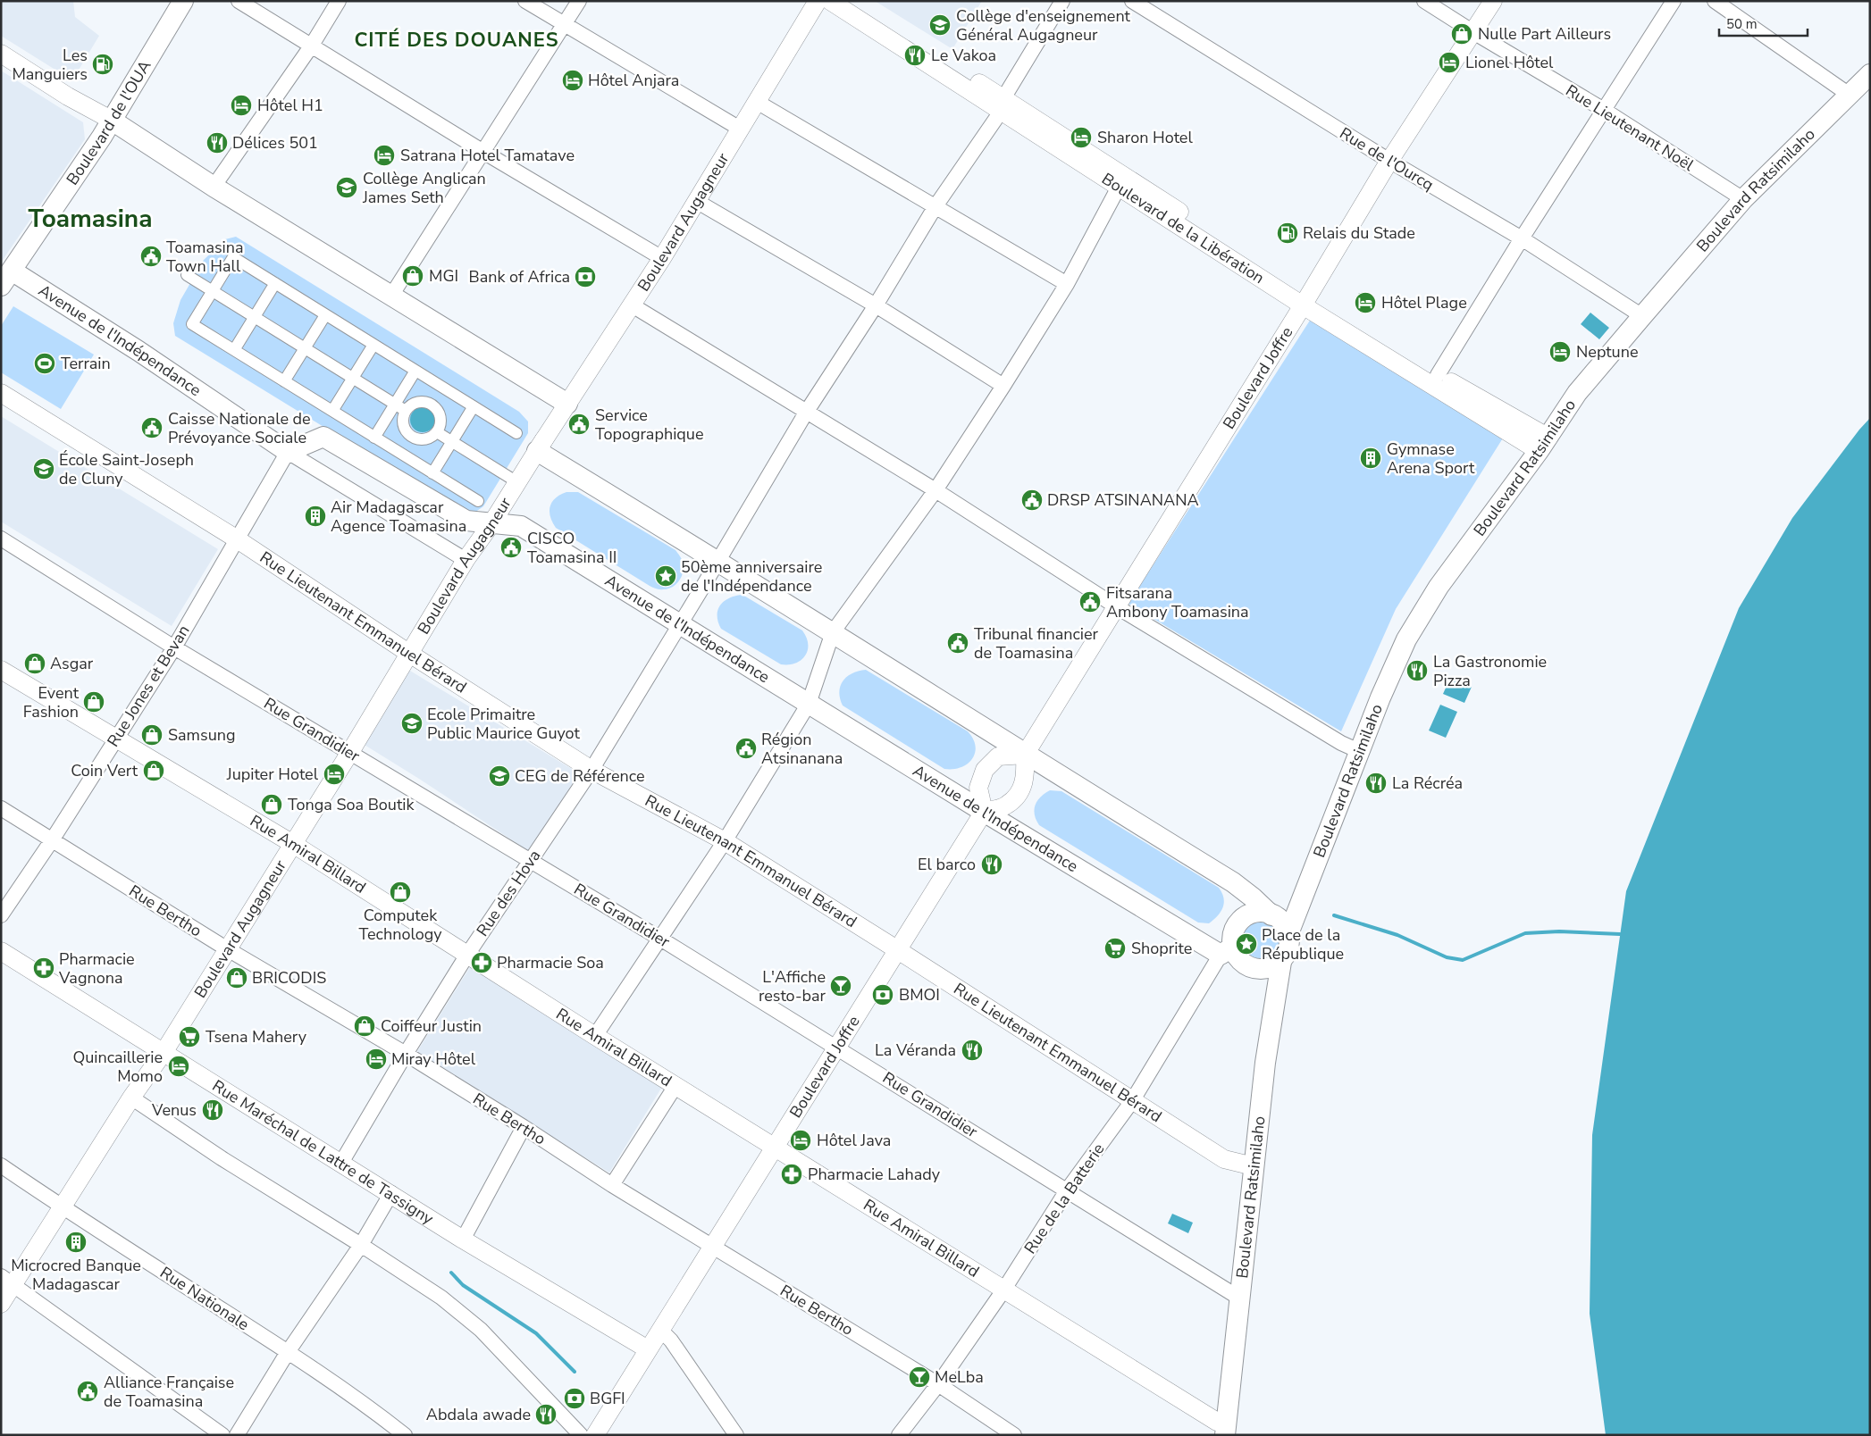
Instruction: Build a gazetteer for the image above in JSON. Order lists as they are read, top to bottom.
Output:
{
  "streets": {
    "main road": ["Boulevard de l'OUA", "Boulevard Ratsimilaho", "Avenue de l'Indépendance"],
    "street": [
      "Rue Lieutenant Noël",
      "Rue de l'Ourcq",
      "Boulevard Augagneur",
      "Boulevard de la Libération",
      "Boulevard Joffre",
      "Rue Lieutenant Emmanuel Bérard",
      "Rue Jones et Bevan",
      "Rue Grandidier",
      "Rue Amiral Billard",
      "Rue des Hova",
      "Rue Bertho",
      "Rue Maréchal de Lattre de Tassigny",
      "Rue de la Batterie",
      "Rue Nationale"
    ]
  },
  "crossings": [
    ["Boulevard de l'OUA", "Avenue de l'Indépendance"],
    ["Rue Lieutenant Noël", "Boulevard Ratsimilaho"],
    ["Rue Lieutenant Noël", "Boulevard Joffre"],
    ["Rue de l'Ourcq", "Boulevard Ratsimilaho"],
    ["Rue de l'Ourcq", "Boulevard Joffre"],
    ["Boulevard Ratsimilaho", "Boulevard de la Libération"],
    ["Boulevard Ratsimilaho", "Avenue de l'Indépendance"],
    ["Boulevard Ratsimilaho", "Rue Lieutenant Emmanuel Bérard"],
    ["Boulevard Ratsimilaho", "Rue Grandidier"],
    ["Boulevard Ratsimilaho", "Rue Amiral Billard"],
    ["Boulevard Ratsimilaho", "Rue de la Batterie"],
    ["Boulevard Augagneur", "Avenue de l'Indépendance"],
    ["Boulevard Augagneur", "Rue Lieutenant Emmanuel Bérard"],
    ["Boulevard Augagneur", "Rue Grandidier"],
    ["Boulevard Augagneur", "Rue Amiral Billard"],
    ["Boulevard Augagneur", "Rue Bertho"],
    ["Boulevard Augagneur", "Rue Maréchal de Lattre de Tassigny"],
    ["Boulevard Augagneur", "Rue Nationale"],
    ["Boulevard de la Libération", "Boulevard Joffre"],
    ["Boulevard de la Libération", "Rue des Hova"],
    ["Avenue de l'Indépendance", "Boulevard Joffre"],
    ["Avenue de l'Indépendance", "Rue Jones et Bevan"],
    ["Avenue de l'Indépendance", "Rue des Hova"],
    ["Avenue de l'Indépendance", "Rue de la Batterie"],
    ["Boulevard Joffre", "Rue Lieutenant Emmanuel Bérard"],
    ["Boulevard Joffre", "Rue Grandidier"],
    ["Boulevard Joffre", "Rue Amiral Billard"],
    ["Boulevard Joffre", "Rue Bertho"],
    ["Boulevard Joffre", "Rue Maréchal de Lattre de Tassigny"],
    ["Rue Lieutenant Emmanuel Bérard", "Rue Jones et Bevan"],
    ["Rue Lieutenant Emmanuel Bérard", "Rue des Hova"],
    ["Rue Lieutenant Emmanuel Bérard", "Rue de la Batterie"],
    ["Rue Jones et Bevan", "Rue Grandidier"],
    ["Rue Jones et Bevan", "Rue Amiral Billard"],
    ["Rue Jones et Bevan", "Rue Bertho"],
    ["Rue Grandidier", "Rue des Hova"],
    ["Rue Grandidier", "Rue de la Batterie"],
    ["Rue Amiral Billard", "Rue des Hova"],
    ["Rue Amiral Billard", "Rue de la Batterie"],
    ["Rue des Hova", "Rue Bertho"],
    ["Rue des Hova", "Rue Maréchal de Lattre de Tassigny"],
    ["Rue Bertho", "Rue de la Batterie"]
  ],
  "districts": ["CITÉ DES DOUANES", "Toamasina"],
  "places": {
    "school or university": [
      "Collège d'enseignement Général Augagneur",
      "Collège Anglican James Seth",
      "École Saint-Joseph de Cluny",
      "Ecole Primaitre Public Maurice Guyot",
      "CEG de Référence"
    ],
    "shop": [
      "Nulle Part Ailleurs",
      "MGI",
      "Asgar",
      "Event Fashion",
      "Samsung",
      "Coin Vert",
      "Tonga Soa Boutik",
      "Computek Technology",
      "BRICODIS",
      "Coiffeur Justin"
    ],
    "restaurant": [
      "Le Vakoa",
      "Délices 501",
      "La Gastronomie Pizza",
      "La Récréa",
      "El barco",
      "La Véranda",
      "Venus",
      "Abdala awade"
    ],
    "hotel": [
      "Lionel Hôtel",
      "Hôtel Anjara",
      "Hôtel H1",
      "Sharon Hotel",
      "Satrana Hotel Tamatave",
      "Hôtel Plage",
      "Neptune",
      "Jupiter Hotel",
      "Miray Hôtel",
      "Quincaillerie Momo",
      "Hôtel Java"
    ],
    "fuel station": ["Les Manguiers", "Relais du Stade"],
    "public building": [
      "Toamasina Town Hall",
      "Service Topographique",
      "Caisse Nationale de Prévoyance Sociale",
      "DRSP ATSINANANA",
      "CISCO Toamasina II",
      "Fitsarana Ambony Toamasina",
      "Tribunal financier de Toamasina",
      "Région Atsinanana",
      "Alliance Française de Toamasina"
    ],
    "bank": ["Bank of Africa", "BMOI", "BGFI"],
    "sports": ["Terrain"],
    "building": ["Gymnase Arena Sport", "Air Madagascar Agence Toamasina", "Microcred Banque Madagascar"],
    "place": ["50ème anniversaire de l'Indépendance", "Place de la République"],
    "supermarket": ["Shoprite", "Tsena Mahery"],
    "pharmacy": ["Pharmacie Soa", "Pharmacie Vagnona", "Pharmacie Lahady"],
    "bar": ["L'Affiche resto-bar", "MeLba"]
  },
  "scale_bar": "50 m"
}
